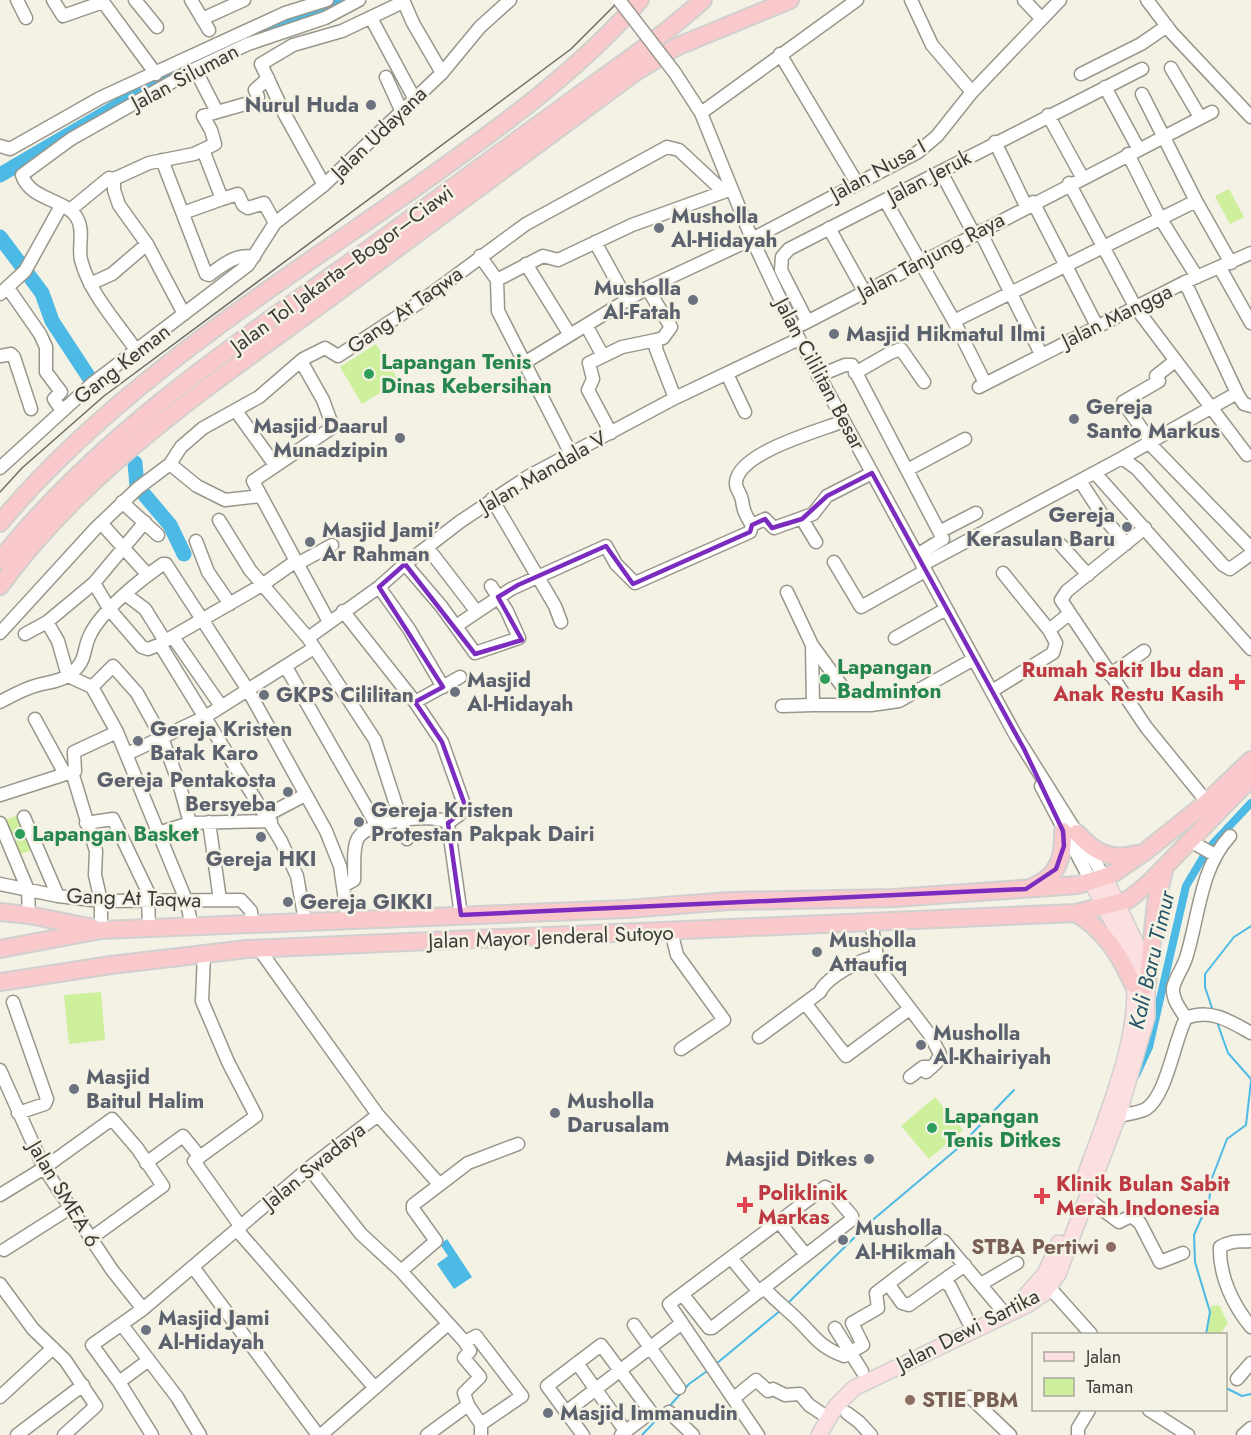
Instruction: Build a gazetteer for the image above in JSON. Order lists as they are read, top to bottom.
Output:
{
  "streets": {
    "highway": ["Jalan Tol Jakarta–Bogor–Ciawi", "Jalan Mayor Jenderal Sutoyo"],
    "main road": ["Jalan Dewi Sartika"],
    "street": [
      "Jalan Siluman",
      "Jalan Udayana",
      "Jalan Nusa I",
      "Jalan Jeruk",
      "Jalan Tanjung Raya",
      "Gang At Taqwa",
      "Jalan Mangga",
      "Gang Keman",
      "Jalan Cililitan Besar",
      "Jalan Mandala V",
      "Jalan Swadaya",
      "Jalan SMEA 6"
    ]
  },
  "crossings": [
    ["Jalan Udayana", "Gang Keman"],
    ["Jalan Nusa I", "Jalan Cililitan Besar"],
    ["Jalan Jeruk", "Jalan Tanjung Raya"],
    ["Jalan Jeruk", "Jalan Mangga"],
    ["Jalan Tanjung Raya", "Jalan Mangga"],
    ["Jalan Tanjung Raya", "Jalan Cililitan Besar"],
    ["Jalan Tanjung Raya", "Jalan Mandala V"],
    ["Gang At Taqwa", "Jalan Cililitan Besar"],
    ["Gang At Taqwa", "Jalan Mayor Jenderal Sutoyo"],
    ["Jalan Cililitan Besar", "Jalan Mandala V"],
    ["Jalan Cililitan Besar", "Jalan Mayor Jenderal Sutoyo"],
    ["Jalan Cililitan Besar", "Jalan Dewi Sartika"],
    ["Jalan Mayor Jenderal Sutoyo", "Jalan Swadaya"],
    ["Jalan Mayor Jenderal Sutoyo", "Jalan Dewi Sartika"],
    ["Jalan Swadaya", "Jalan SMEA 6"]
  ],
  "water": ["Kali Baru Timur"],
  "places": {
    "other": [
      "Nurul Huda",
      "Musholla Al-Hidayah",
      "Musholla Al-Fatah",
      "Masjid Hikmatul Ilmi",
      "Lapangan Tenis Dinas Kebersihan",
      "Gereja Santo Markus",
      "Masjid Daarul Munadzipin",
      "Gereja Kerasulan Baru",
      "Masjid Jami' Ar Rahman",
      "Lapangan Badminton",
      "Masjid Al-Hidayah",
      "GKPS Cililitan",
      "Gereja Kristen Batak Karo",
      "Gereja Pentakosta Bersyeba",
      "Gereja Kristen Protestan Pakpak Dairi",
      "Lapangan Basket",
      "Gereja HKI",
      "Gereja GIKKI",
      "Musholla Attaufiq",
      "Musholla Al-Khairiyah",
      "Masjid Baitul Halim",
      "Musholla Darusalam",
      "Lapangan Tenis Ditkes",
      "Masjid Ditkes",
      "Musholla Al-Hikmah",
      "STBA Pertiwi",
      "Masjid Jami Al-Hidayah",
      "STIE PBM",
      "Masjid Immanudin"
    ],
    "health": ["Rumah Sakit Ibu dan Anak Restu Kasih", "Klinik Bulan Sabit Merah Indonesia", "Poliklinik Markas"]
  },
  "legend": ["Jalan", "Taman"]
}
